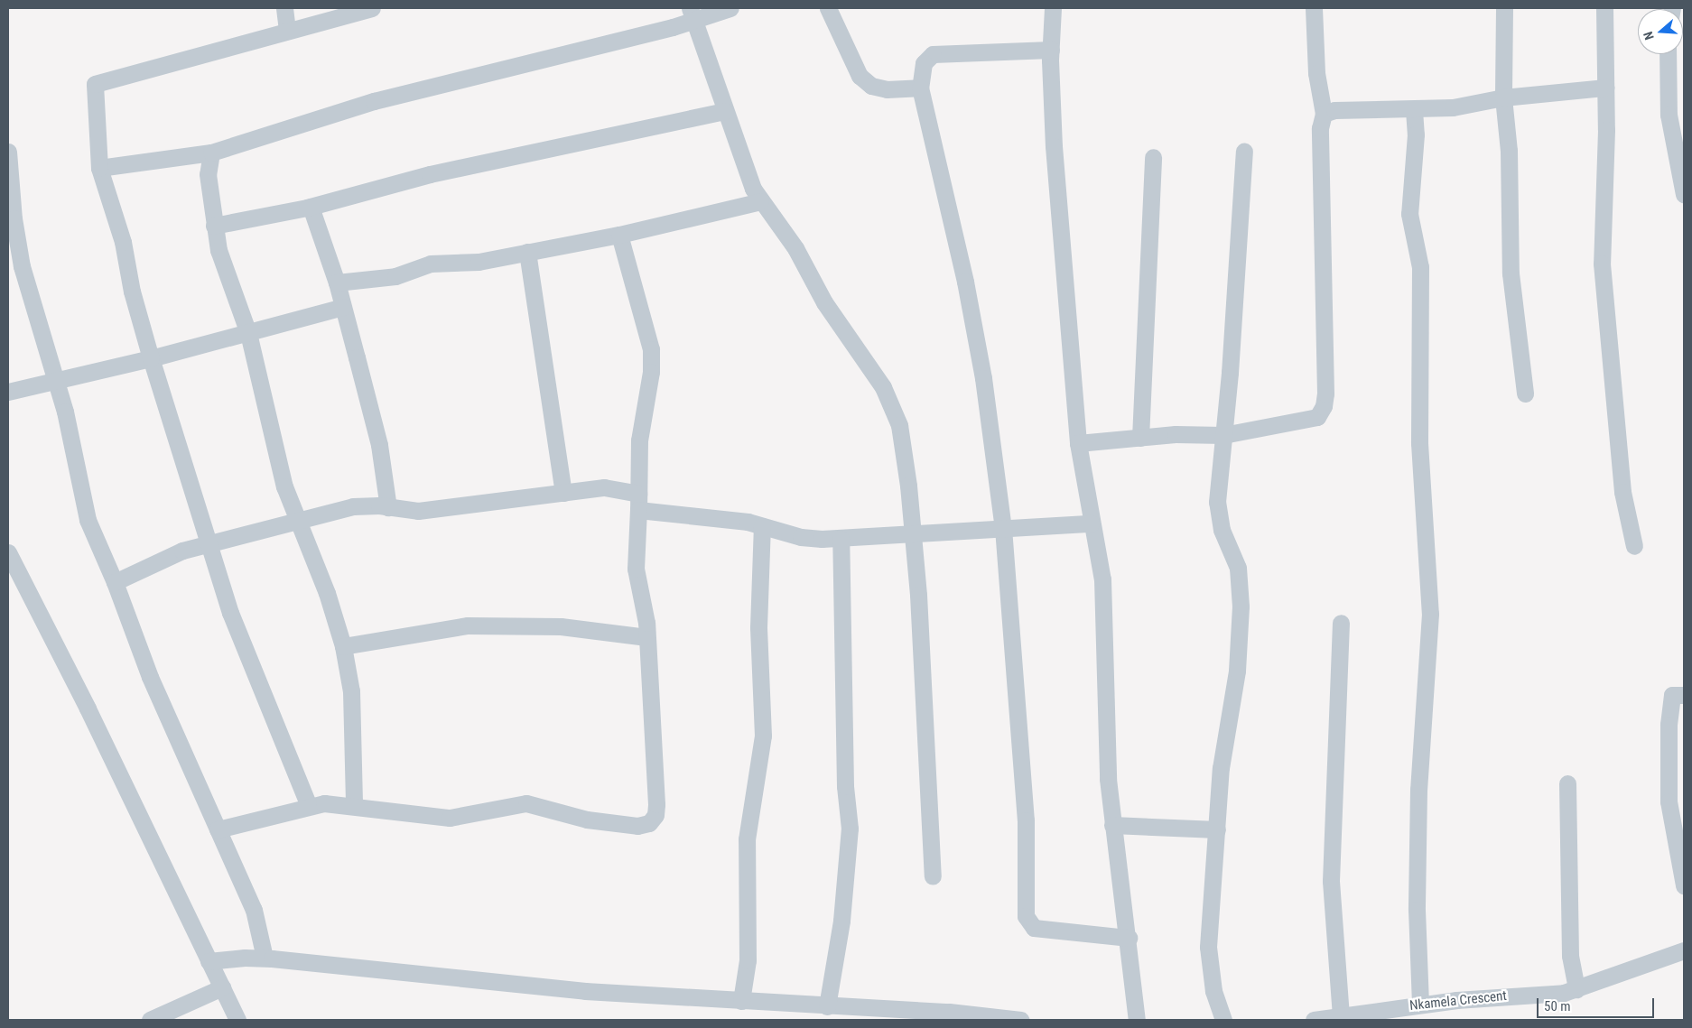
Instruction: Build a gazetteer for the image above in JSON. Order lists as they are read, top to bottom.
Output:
{
  "streets": {
    "street": ["Nkamela Crescent"]
  },
  "scale_bar": "50 m",
  "north": "left"
}
